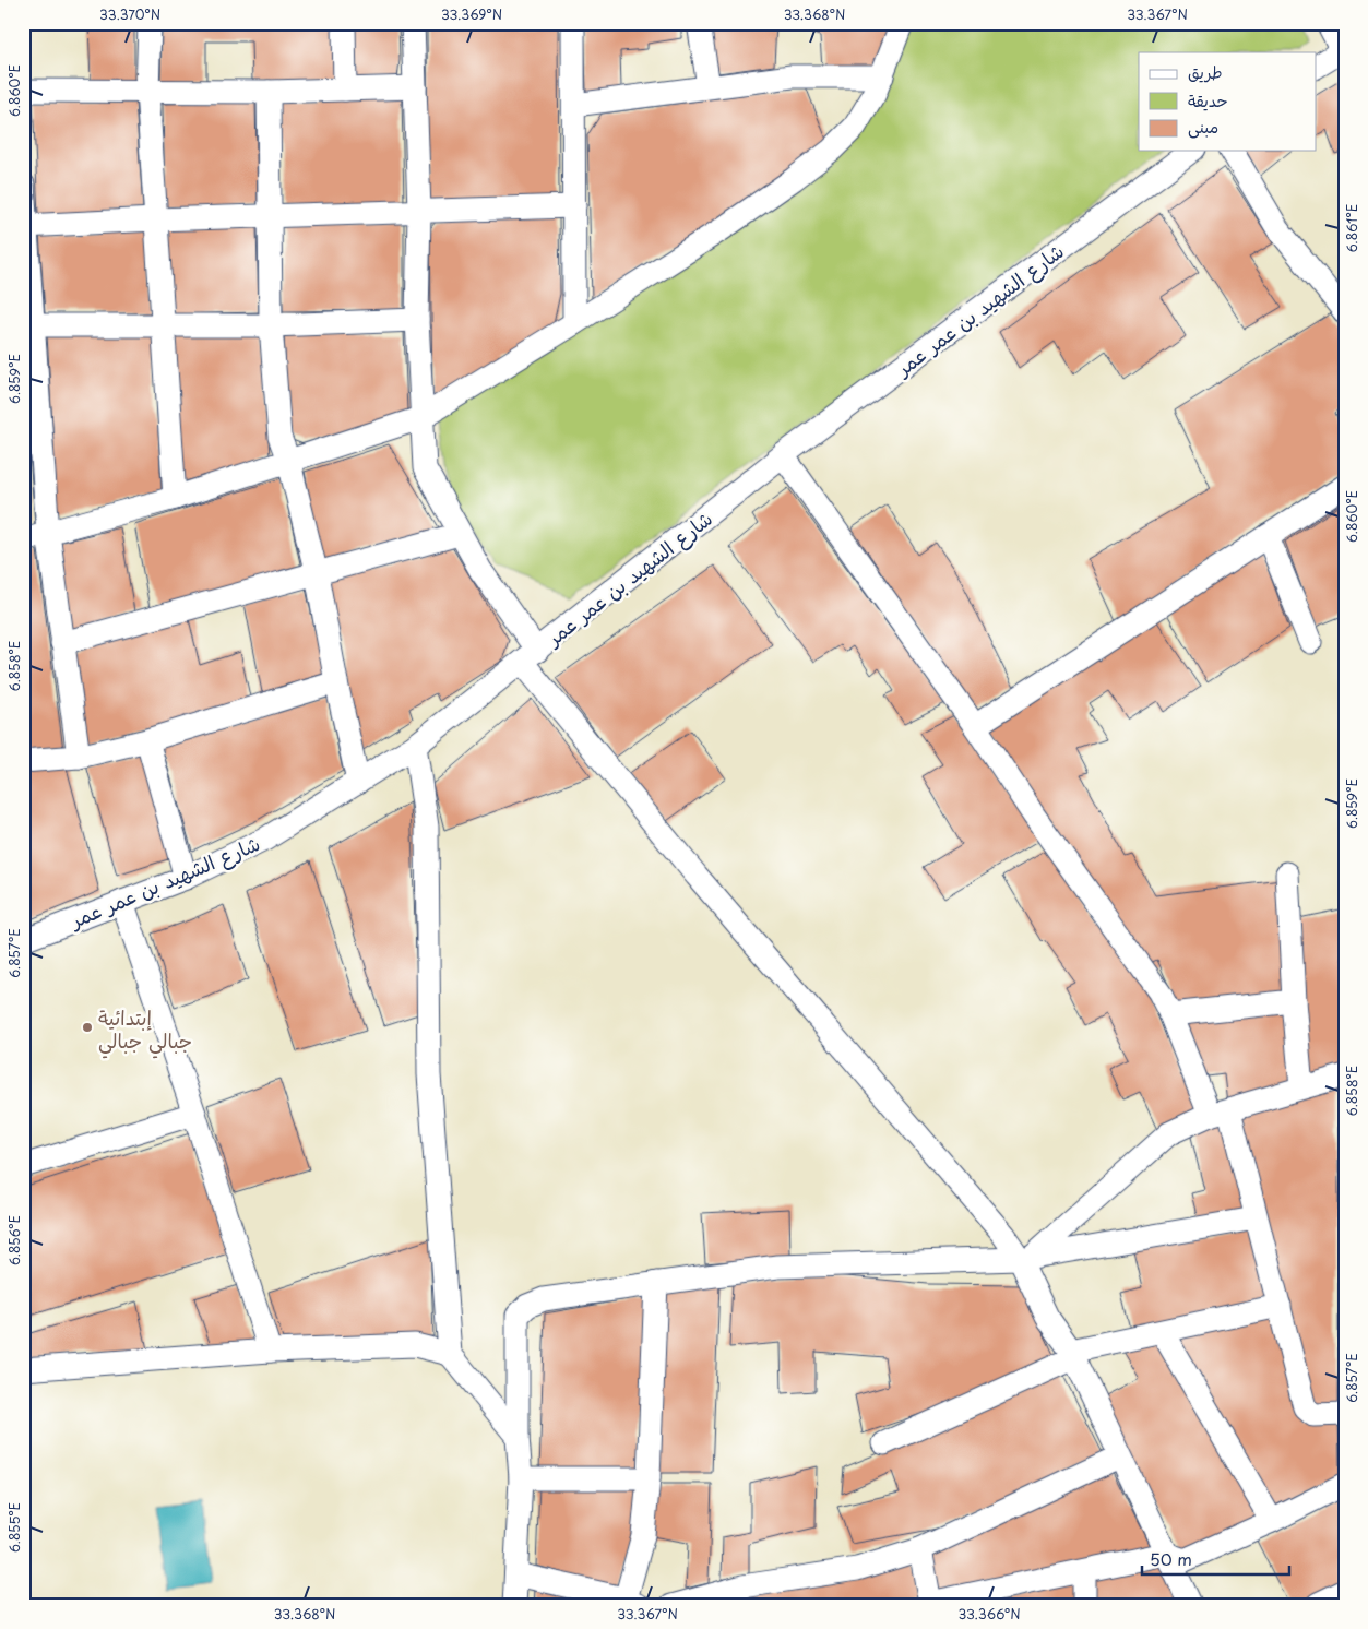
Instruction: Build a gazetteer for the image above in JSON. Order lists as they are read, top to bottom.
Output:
{
  "streets": {
    "street": ["شارع الشهيد بن عمر عمر"]
  },
  "places": ["إبتدائية جبالي جبالي"],
  "legend": ["طريق", "حديقة", "مبنى"],
  "scale_bar": "50 m",
  "coordinates": [
    "33.370°N",
    "33.369°N",
    "33.368°N",
    "33.367°N",
    "6.860°E",
    "6.861°E",
    "6.859°E",
    "6.858°E",
    "6.857°E",
    "6.856°E",
    "6.855°E",
    "33.366°N"
  ]
}
